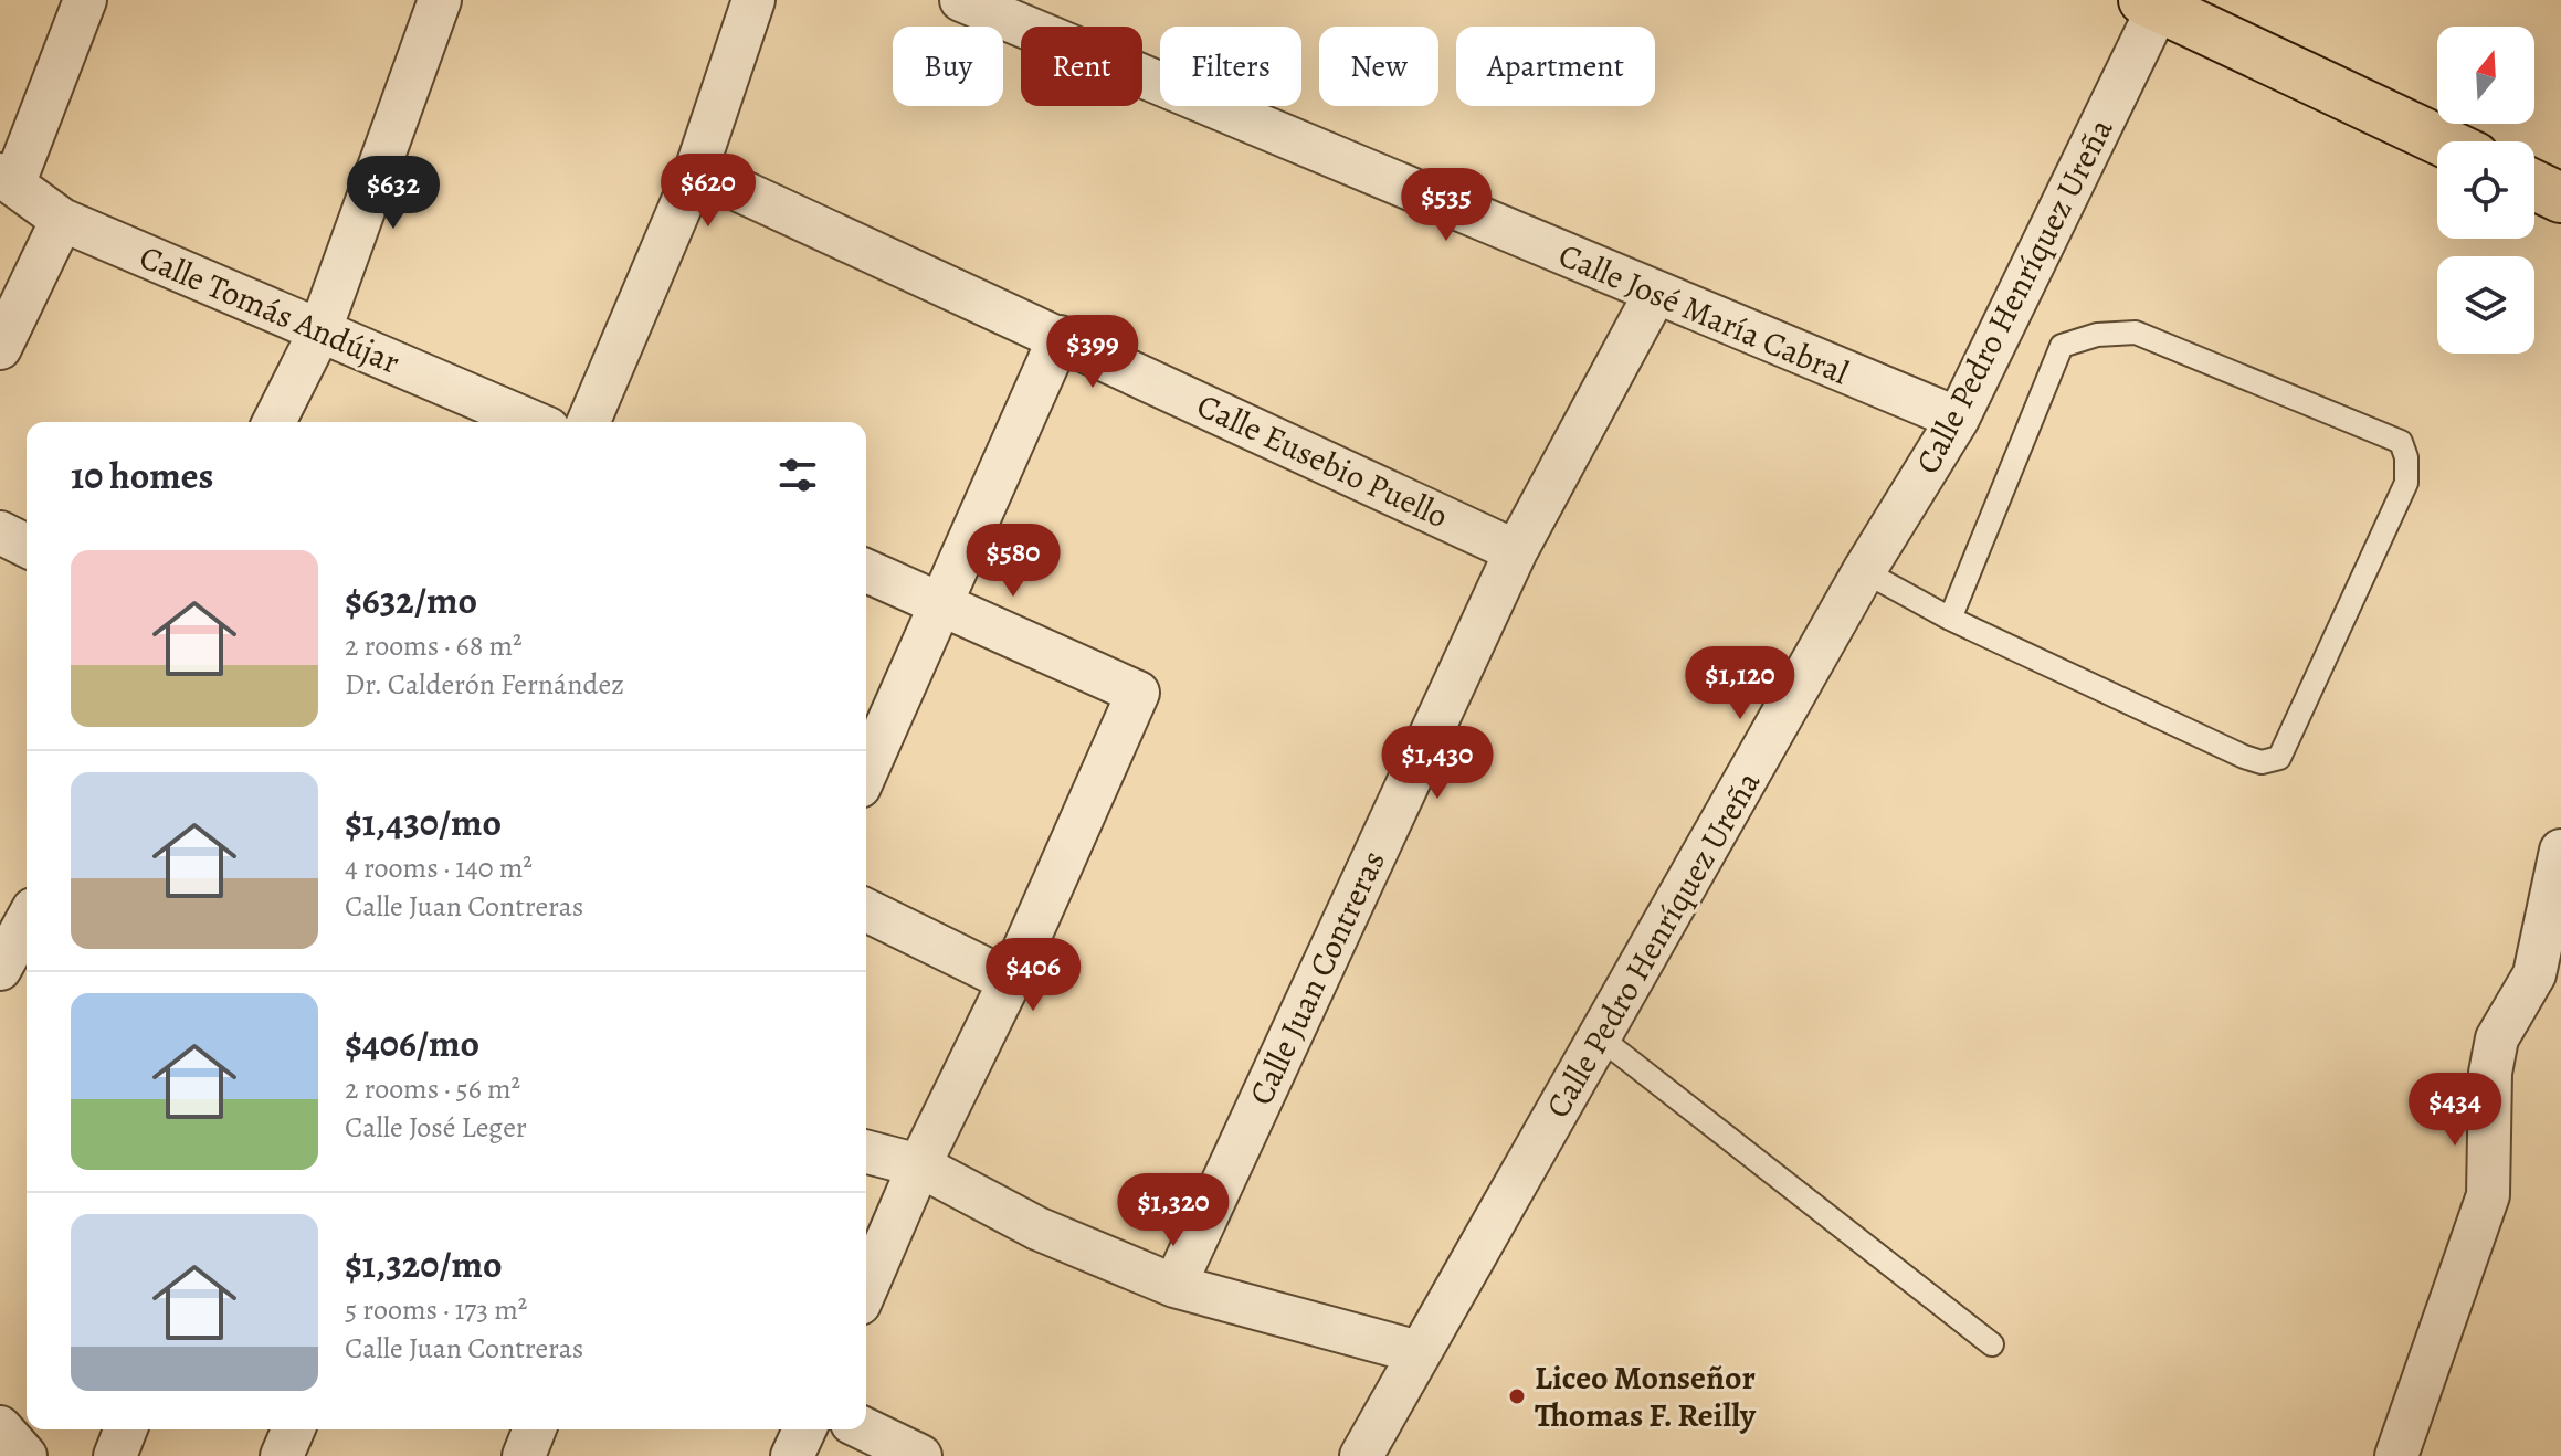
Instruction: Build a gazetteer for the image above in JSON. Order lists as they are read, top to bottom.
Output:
{
  "streets": {
    "street": [
      "Calle Pedro Henríquez Ureña",
      "Calle Tomás Andújar",
      "Calle José María Cabral",
      "Calle Eusebio Puello",
      "Calle Juan Contreras"
    ]
  },
  "crossings": [
    ["Calle Pedro Henríquez Ureña", "Calle José María Cabral"],
    ["Calle José María Cabral", "Calle Juan Contreras"],
    ["Calle Eusebio Puello", "Calle Juan Contreras"]
  ],
  "places": ["Liceo Monseñor Thomas F. Reilly"],
  "north": "top",
  "page": {
    "chip": [
      "Buy",
      "Rent",
      "Filters",
      "New",
      "Apartment"
    ],
    "price": [
      "$620",
      "$632",
      "$535",
      "$399",
      "$580",
      "$1,120",
      "$1,430",
      "$406",
      "$434",
      "$1,320"
    ],
    "heading": "10 homes",
    "list": [
      {
        "name": "$632/mo",
        "note": "2 rooms · 68 m² · Dr. Calderón Fernández"
      },
      {
        "name": "$1,430/mo",
        "note": "4 rooms · 140 m² · Calle Juan Contreras"
      },
      {
        "name": "$406/mo",
        "note": "2 rooms · 56 m² · Calle José Leger"
      },
      {
        "name": "$1,320/mo",
        "note": "5 rooms · 173 m² · Calle Juan Contreras"
      }
    ]
  }
}
